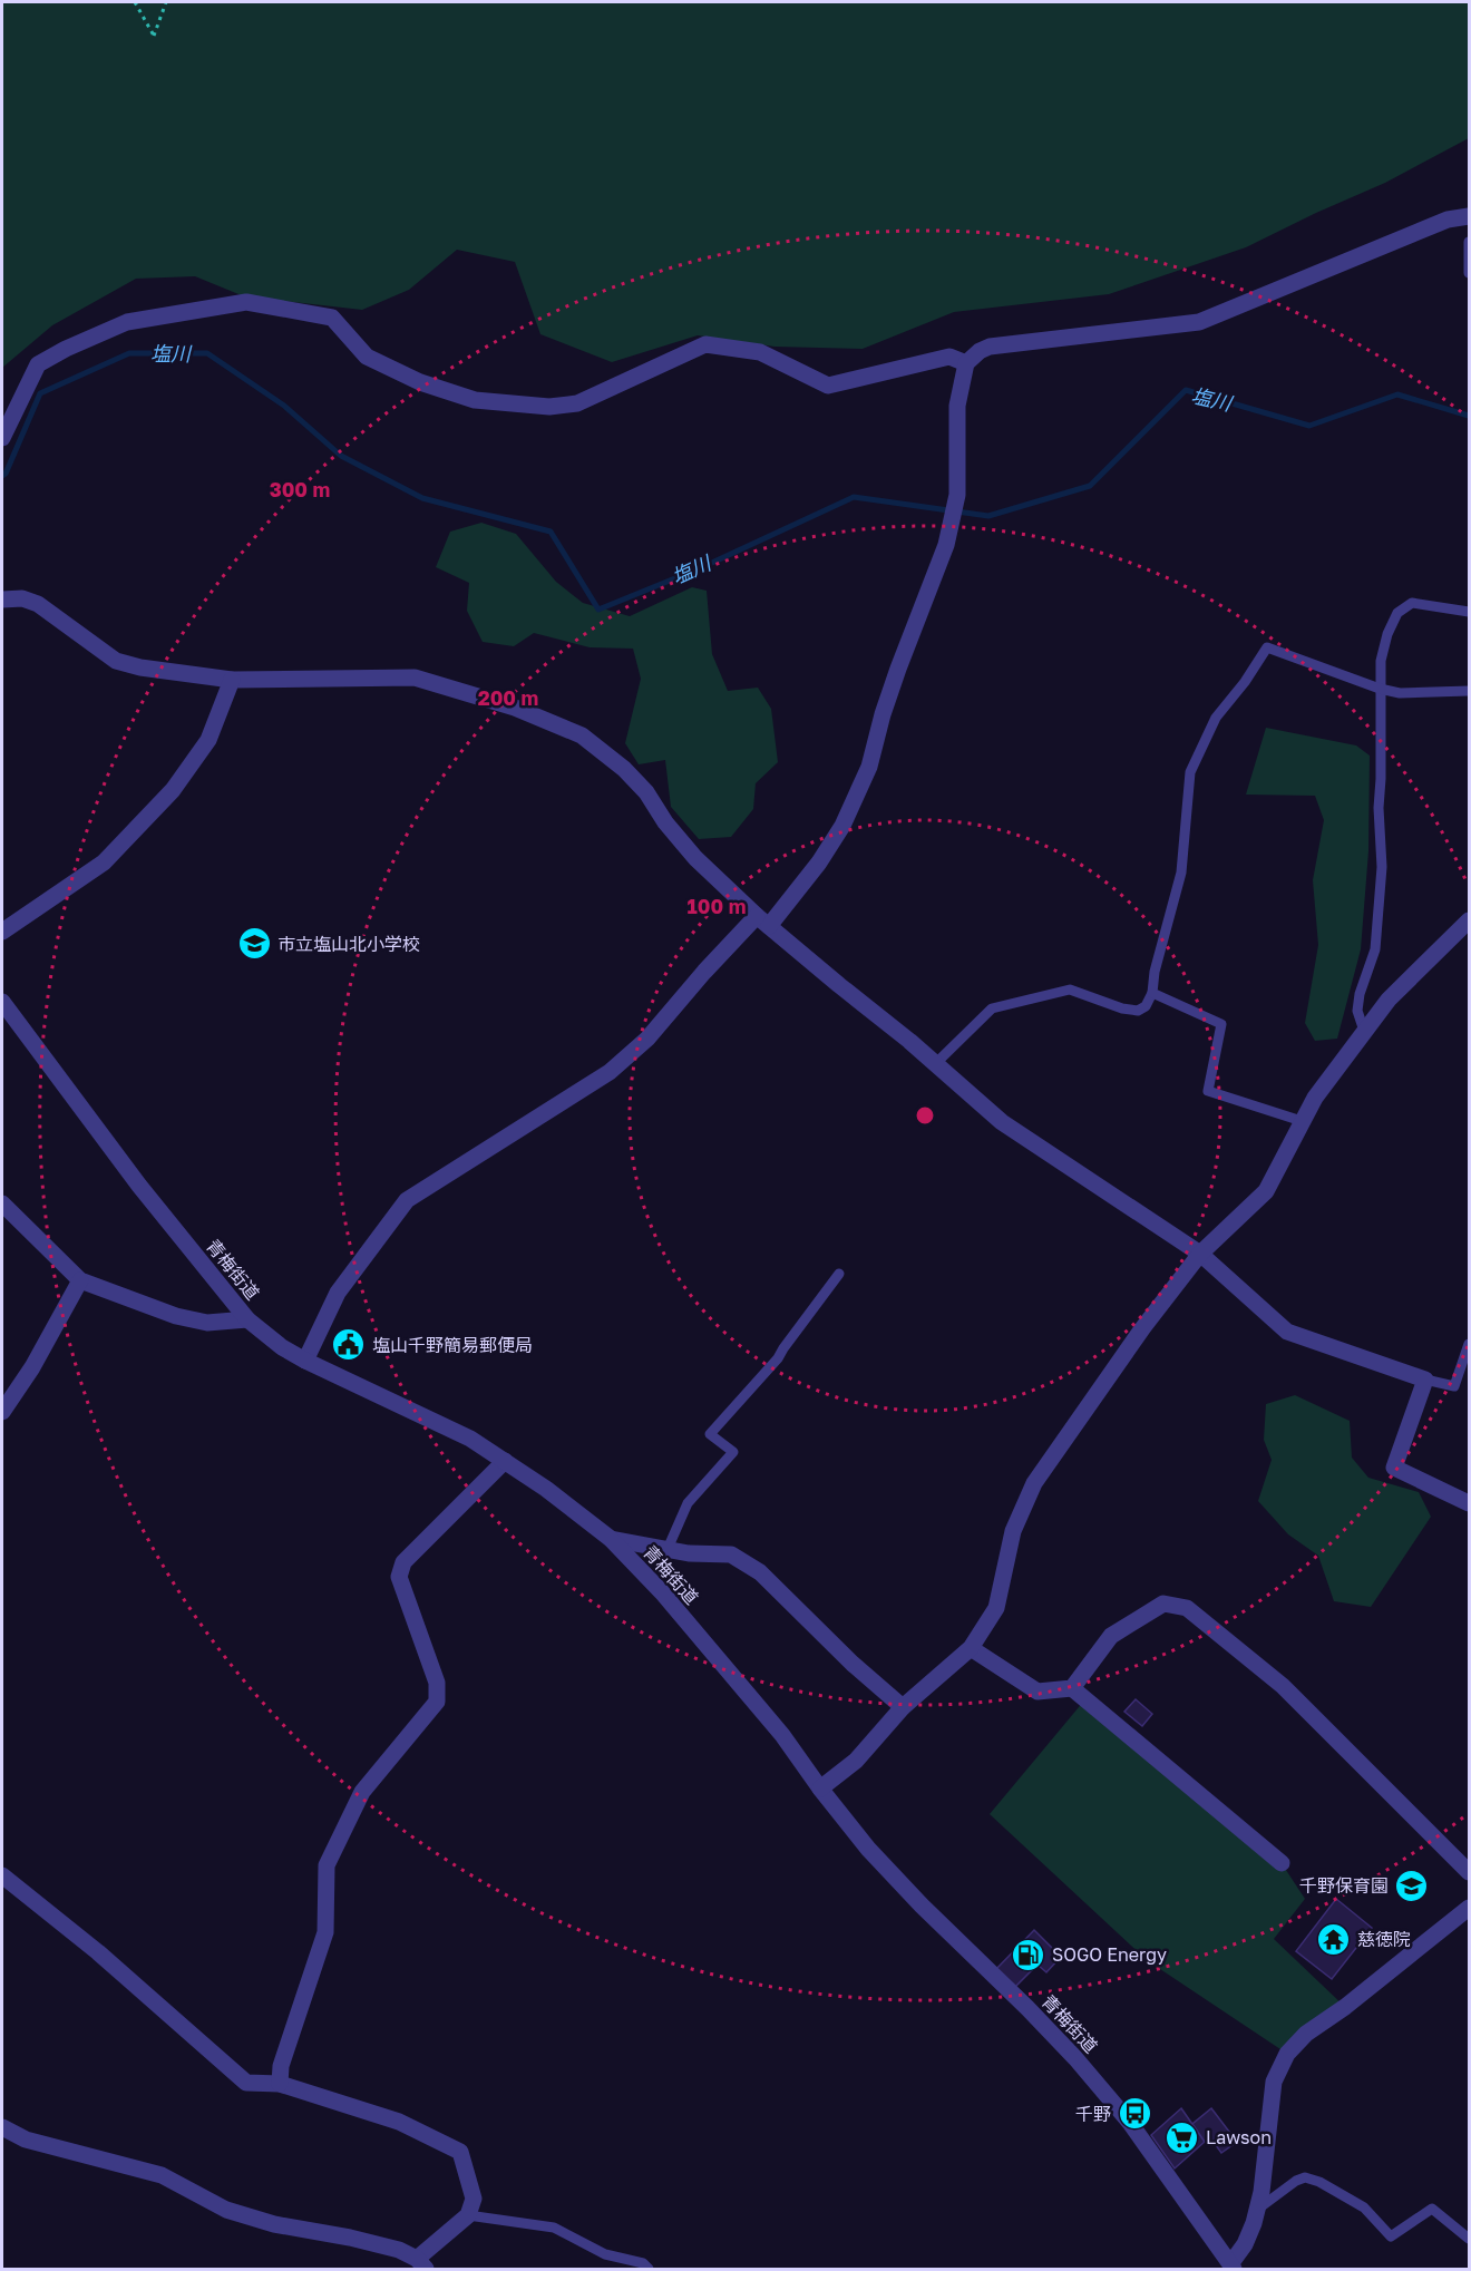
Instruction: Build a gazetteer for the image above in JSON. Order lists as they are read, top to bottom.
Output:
{
  "streets": {
    "street": ["青梅街道"]
  },
  "water": ["塩川"],
  "places": {
    "school or university": ["市立塩山北小学校", "千野保育園"],
    "public building": ["塩山千野簡易郵便局"],
    "temple": ["慈徳院"],
    "fuel station": ["SOGO Energy"],
    "bus stop": ["千野"],
    "supermarket": ["Lawson"]
  },
  "rings": ["300 m", "200 m", "100 m"]
}
